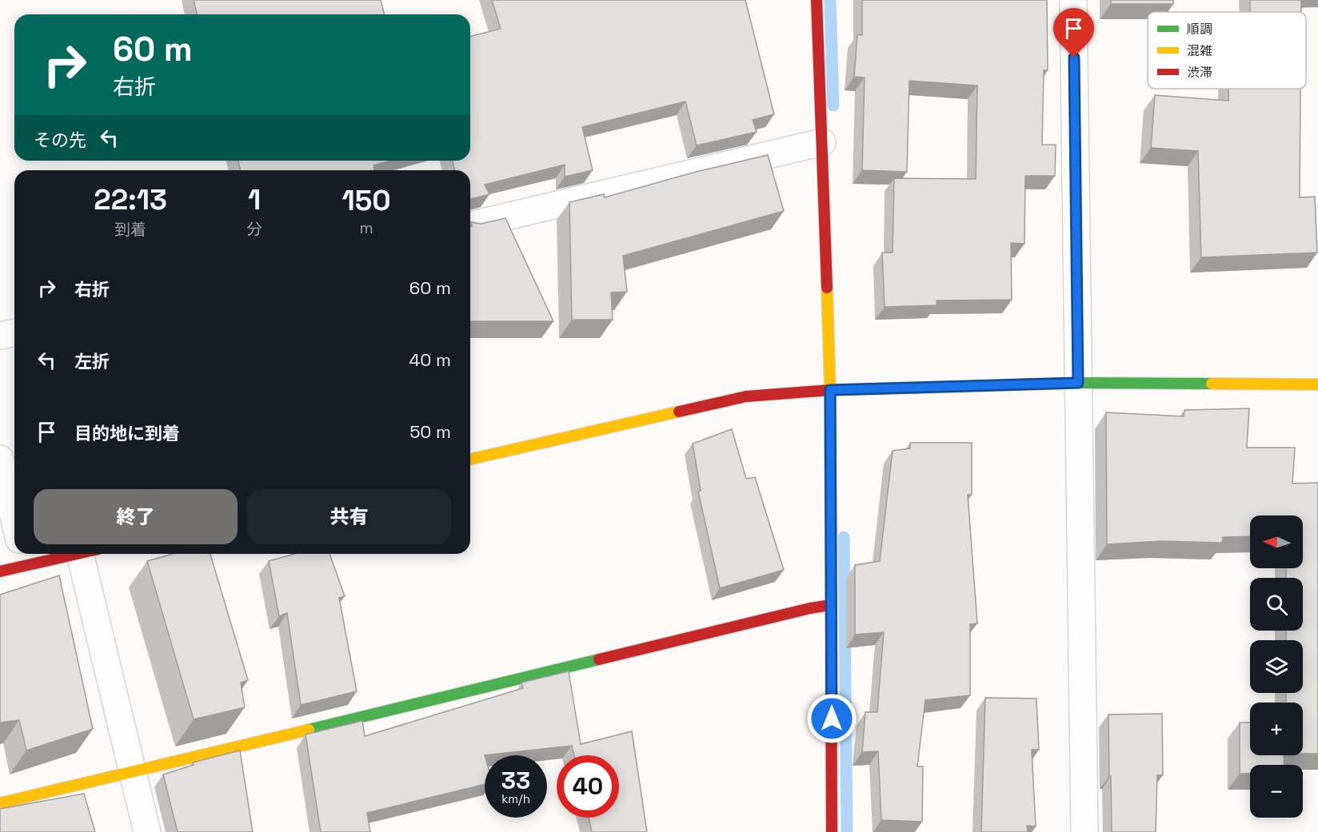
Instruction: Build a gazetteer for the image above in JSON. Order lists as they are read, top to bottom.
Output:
{
  "legend": ["順調", "混雑", "渋滞"],
  "north": "left",
  "page": {
    "turn": ["60 m", "右折"],
    "then": "その先",
    "eta": [
      "22:13",
      "到着",
      "1",
      "分",
      "150",
      "m"
    ],
    "list": [
      {
        "name": "右折",
        "value": "60 m"
      },
      {
        "name": "左折",
        "value": "40 m"
      },
      {
        "name": "目的地に到着",
        "value": "50 m"
      }
    ],
    "buttons": ["終了", "共有"],
    "map_buttons": ["+", "−"],
    "speed": "33 km/h",
    "limit": "40"
  }
}
